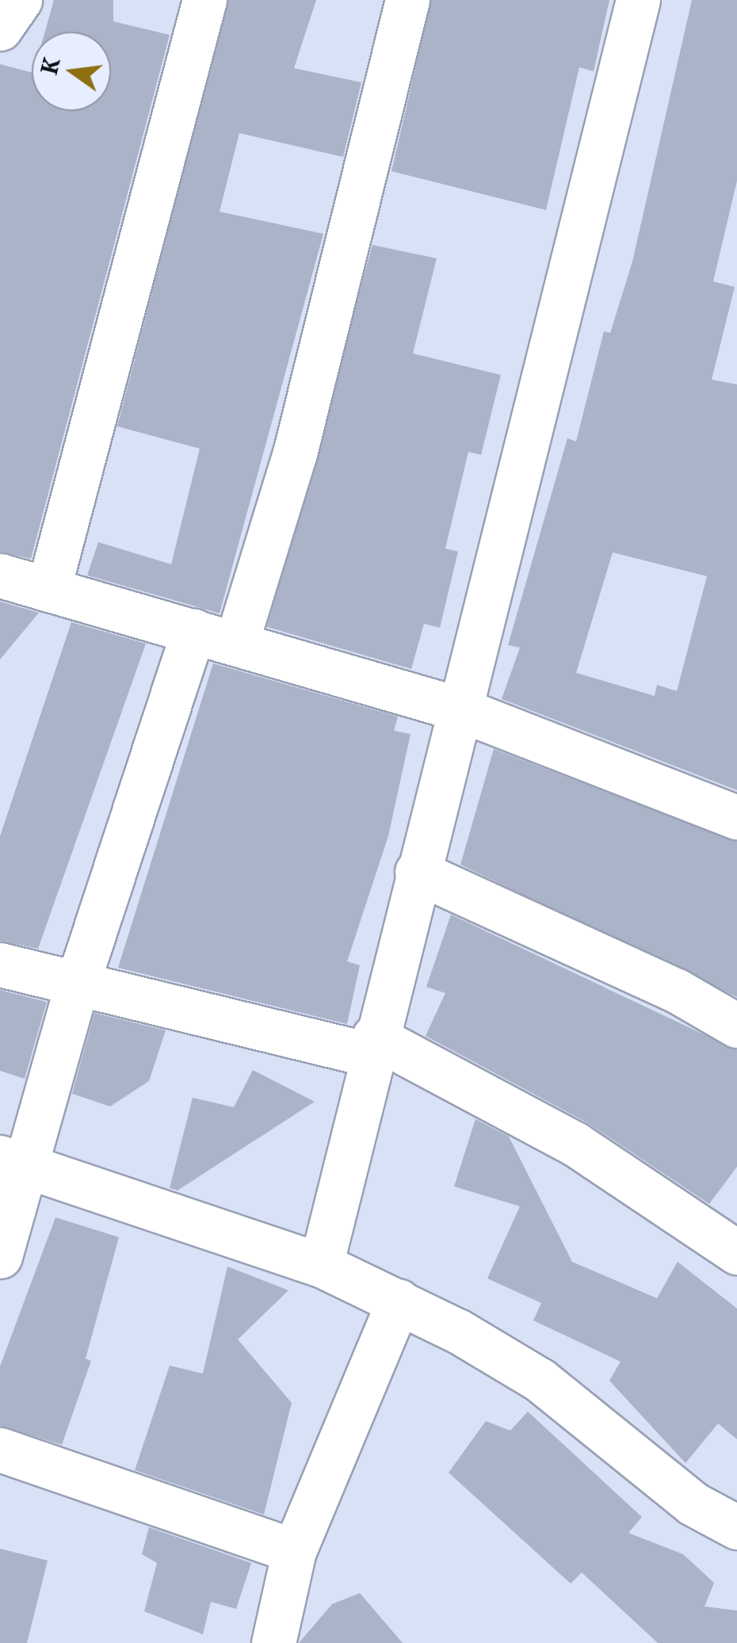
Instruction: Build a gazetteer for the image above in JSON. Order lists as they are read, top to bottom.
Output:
{
  "north": "left"
}
